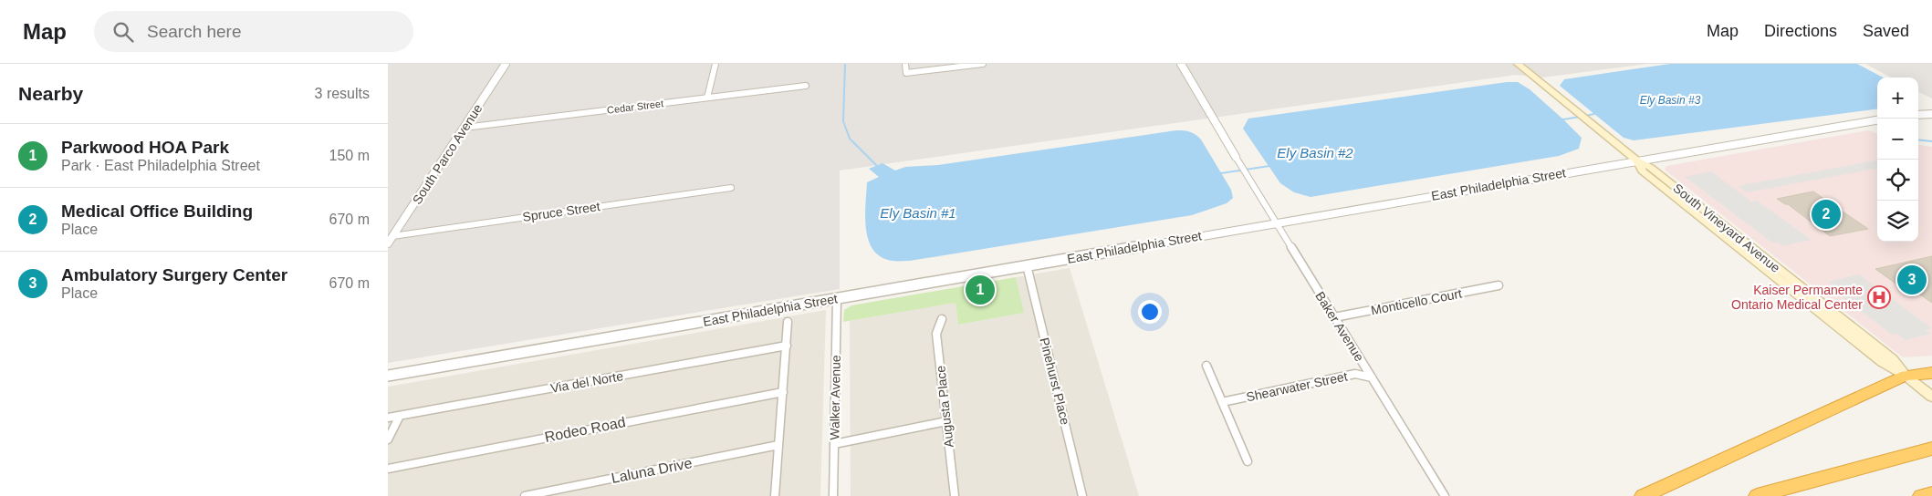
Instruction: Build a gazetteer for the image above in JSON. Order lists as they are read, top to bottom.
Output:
{
  "streets": {
    "main road": ["South Vineyard Avenue"],
    "street": [
      "Cedar Street",
      "South Parco Avenue",
      "East Philadelphia Street",
      "Spruce Street",
      "Monticello Court",
      "Baker Avenue",
      "Pinehurst Place",
      "Via del Norte",
      "Shearwater Street",
      "Walker Avenue",
      "Augusta Place",
      "Rodeo Road",
      "Laluna Drive"
    ]
  },
  "crossings": [
    ["Cedar Street", "South Parco Avenue"],
    ["South Parco Avenue", "Spruce Street"],
    ["East Philadelphia Street", "South Vineyard Avenue"],
    ["East Philadelphia Street", "Baker Avenue"],
    ["East Philadelphia Street", "Pinehurst Place"],
    ["East Philadelphia Street", "Walker Avenue"],
    ["Monticello Court", "Baker Avenue"],
    ["Baker Avenue", "Shearwater Street"]
  ],
  "water": ["Ely Basin #3", "Ely Basin #2", "Ely Basin #1"],
  "places": {
    "hospital": ["Kaiser Permanente Ontario Medical Center"]
  },
  "page": {
    "header": "Map",
    "search": "Search here",
    "nav": ["Map", "Directions", "Saved"],
    "heading": ["Nearby", "3 results"],
    "map_buttons": ["+", "−"],
    "list": [
      {
        "mark": "1",
        "name": "Parkwood HOA Park",
        "note": "Park · East Philadelphia Street",
        "value": "150 m"
      },
      {
        "mark": "2",
        "name": "Medical Office Building",
        "note": "Place",
        "value": "670 m"
      },
      {
        "mark": "3",
        "name": "Ambulatory Surgery Center",
        "note": "Place",
        "value": "670 m"
      }
    ],
    "pins": ["2", "3", "1"]
  }
}
